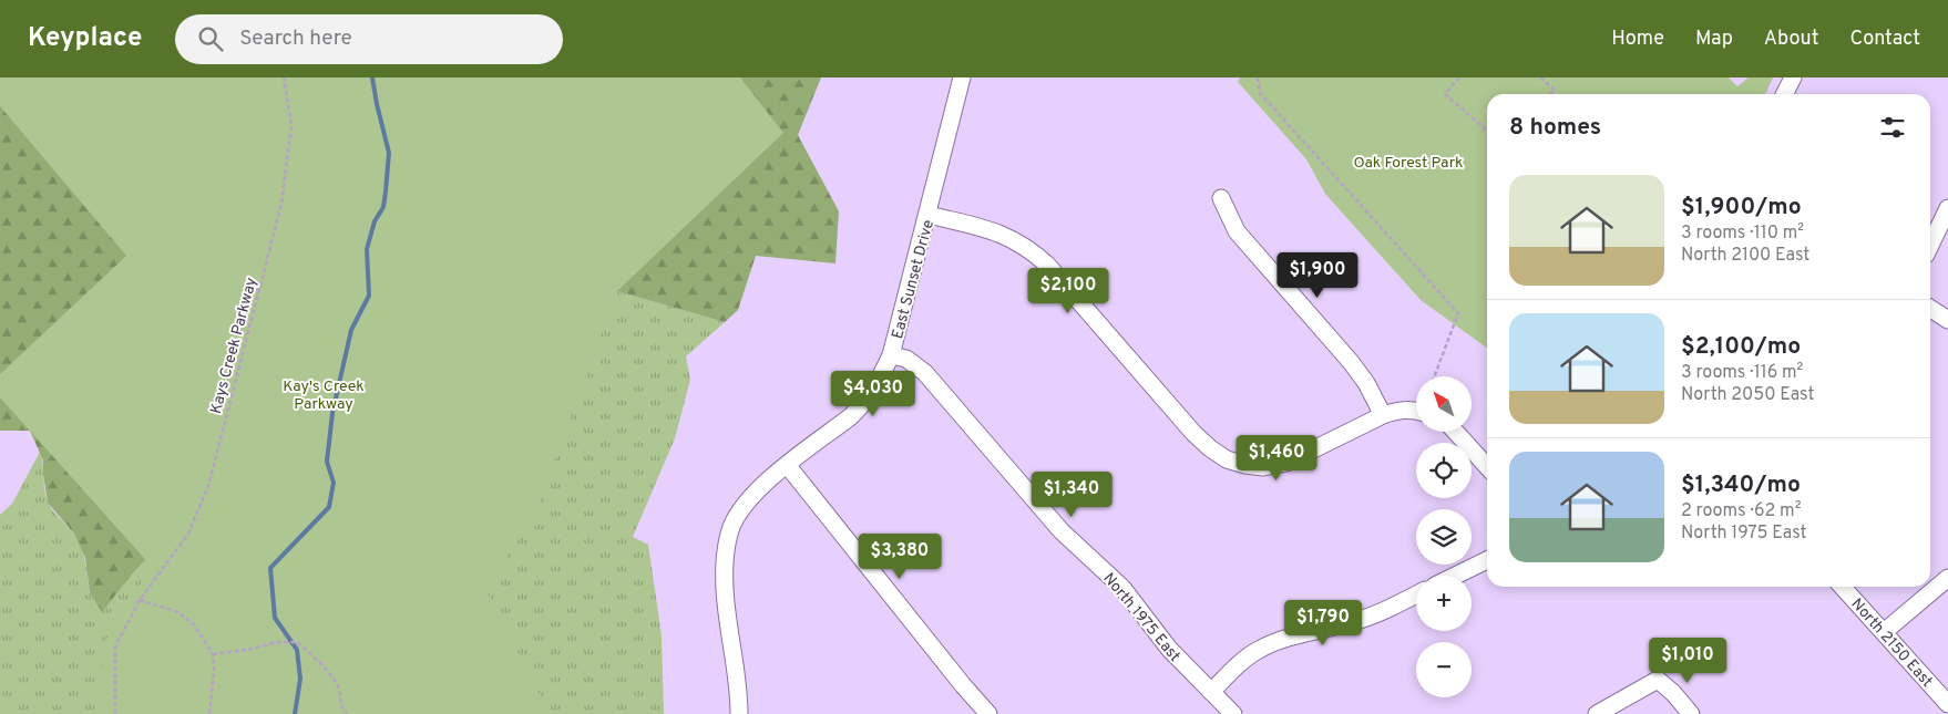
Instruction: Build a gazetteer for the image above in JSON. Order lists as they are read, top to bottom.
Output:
{
  "streets": {
    "street": ["East Sunset Drive", "North 1975 East", "North 2150 East"],
    "path": ["Kays Creek Parkway"]
  },
  "crossings": [
    ["East Sunset Drive", "North 1975 East"]
  ],
  "parks": ["Oak Forest Park", "Kay's Creek Parkway"],
  "north": "top left",
  "page": {
    "header": "Keyplace",
    "search": "Search here",
    "nav": [
      "Home",
      "Map",
      "About",
      "Contact"
    ],
    "heading": "8 homes",
    "list": [
      {
        "name": "$1,900/mo",
        "note": "3 rooms · 110 m² · North 2100 East"
      },
      {
        "name": "$2,100/mo",
        "note": "3 rooms · 116 m² · North 2050 East"
      },
      {
        "name": "$1,340/mo",
        "note": "2 rooms · 62 m² · North 1975 East"
      }
    ],
    "price": [
      "$1,900",
      "$2,100",
      "$4,030",
      "$1,460",
      "$1,340",
      "$3,380",
      "$1,790",
      "$1,010"
    ],
    "map_buttons": ["+", "−"]
  }
}
